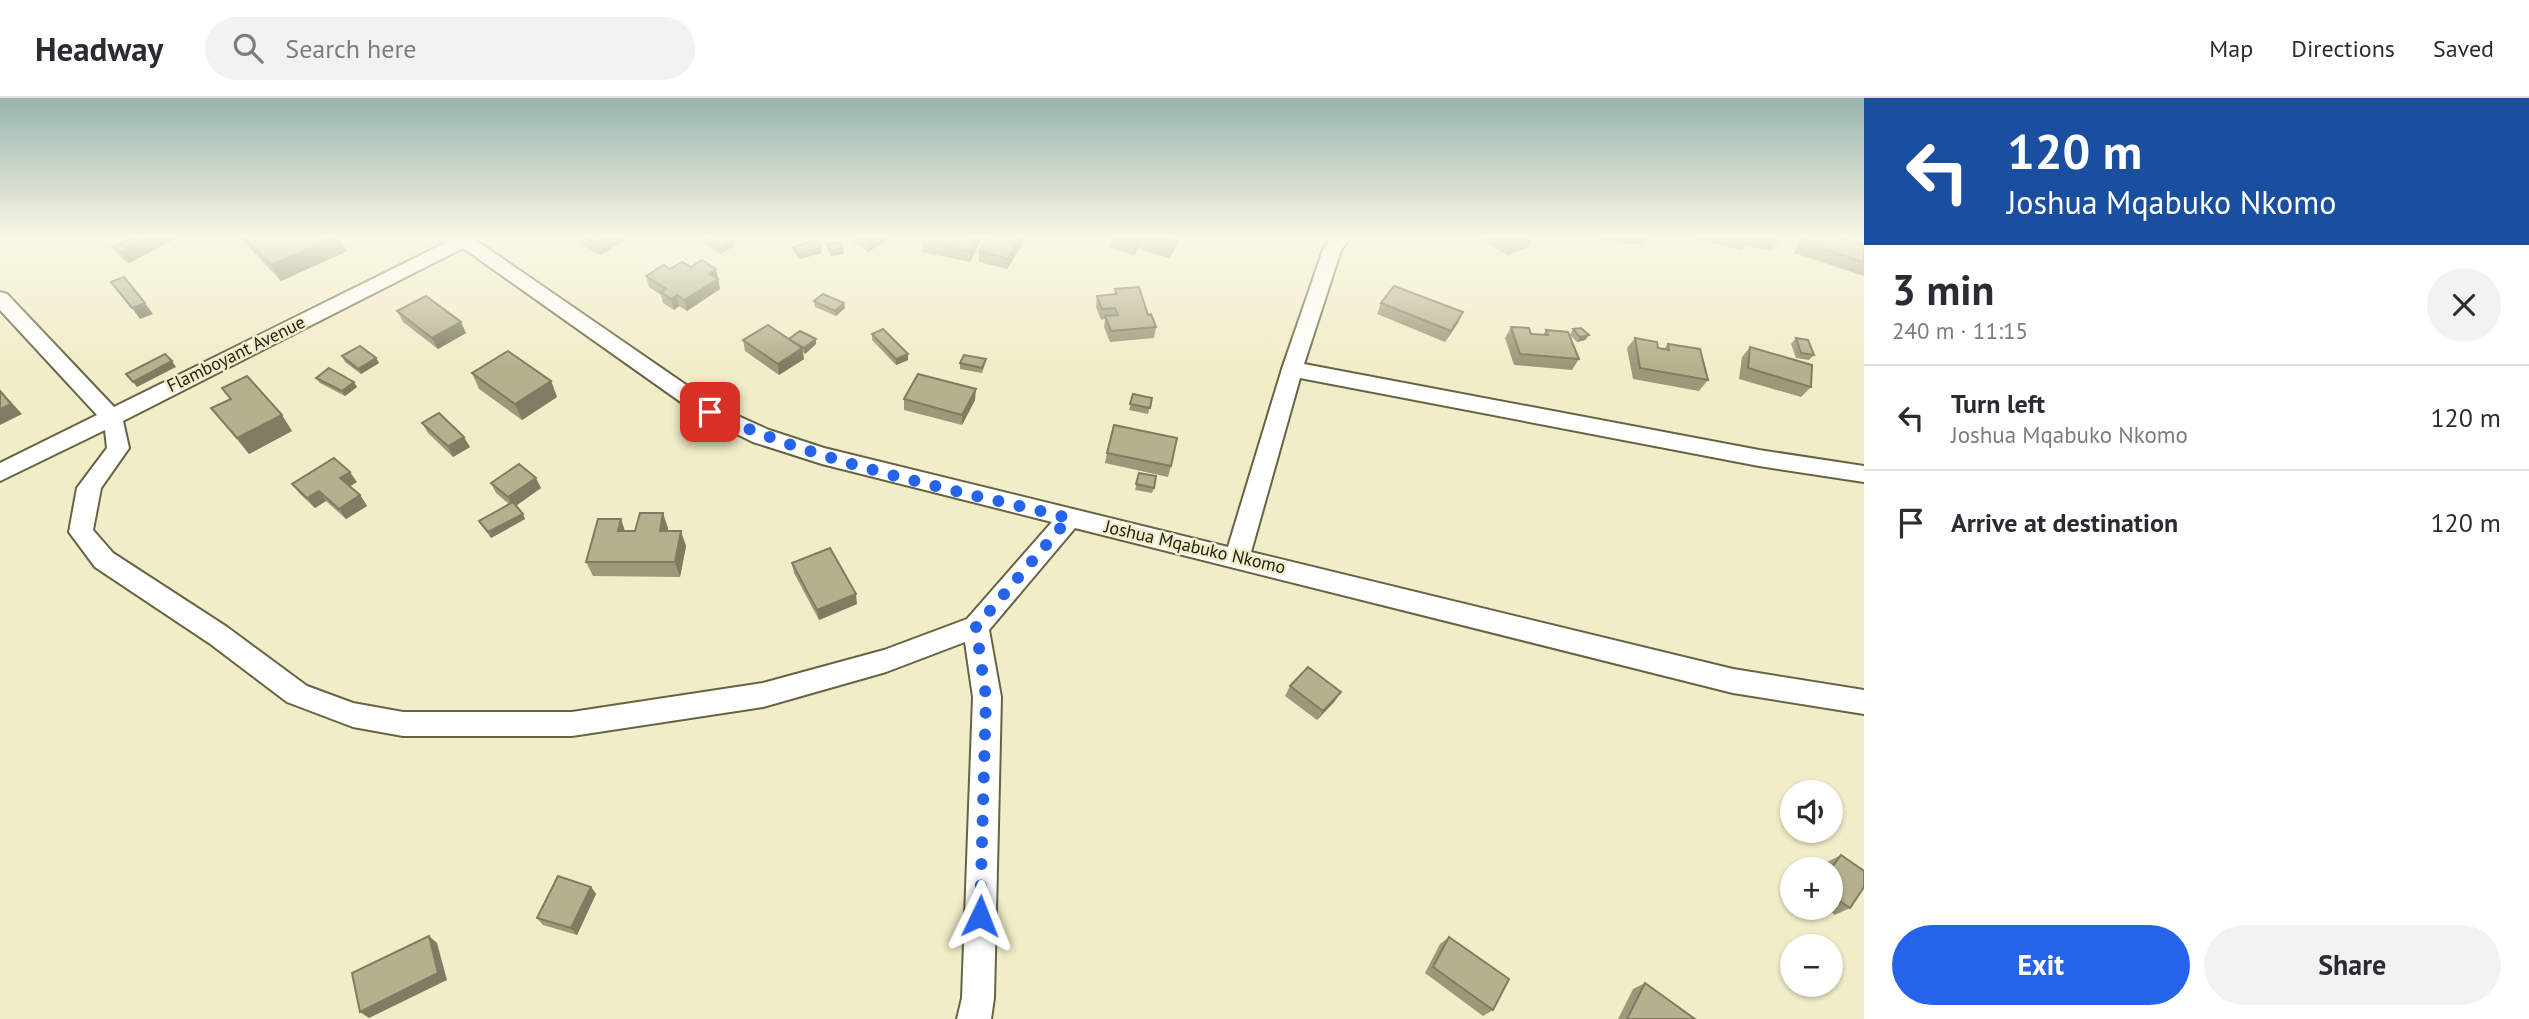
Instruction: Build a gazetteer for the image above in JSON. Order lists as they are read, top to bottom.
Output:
{
  "streets": {
    "street": ["Flamboyant Avenue", "Joshua Mqabuko Nkomo"]
  },
  "page": {
    "header": "Headway",
    "search": "Search here",
    "nav": ["Map", "Directions", "Saved"],
    "turn": ["120 m", "Joshua Mqabuko Nkomo"],
    "heading": ["3 min", "240 m · 11:15"],
    "list": [
      {
        "name": "Turn left",
        "note": "Joshua Mqabuko Nkomo",
        "value": "120 m"
      },
      {
        "name": "Arrive at destination",
        "value": "120 m"
      }
    ],
    "map_buttons": ["+", "−"],
    "buttons": ["Exit", "Share"]
  }
}
